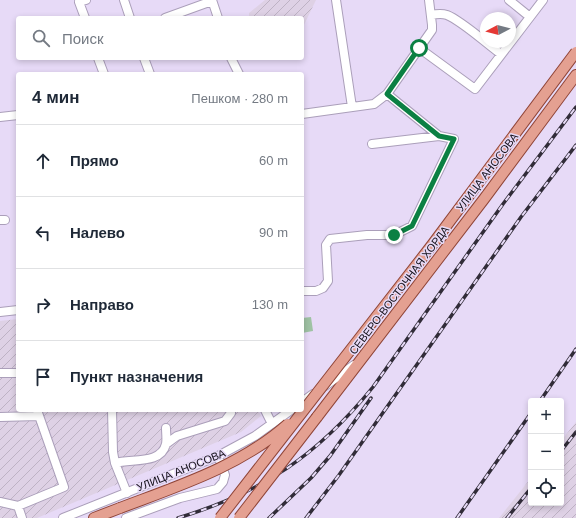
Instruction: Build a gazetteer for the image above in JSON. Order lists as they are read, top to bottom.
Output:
{
  "streets": {
    "main road": ["СЕВЕРО-ВОСТОЧНАЯ ХОРДА"],
    "street": ["УЛИЦА АНОСОВА"]
  },
  "crossings": [
    ["УЛИЦА АНОСОВА", "СЕВЕРО-ВОСТОЧНАЯ ХОРДА"]
  ],
  "north": "left",
  "page": {
    "search": "Поиск",
    "heading": ["4 мин", "Пешком · 280 m"],
    "list": [
      ["Прямо", "60 m"],
      ["Налево", "90 m"],
      ["Направо", "130 m"],
      "Пункт назначения"
    ],
    "map_buttons": ["+", "−"]
  }
}
